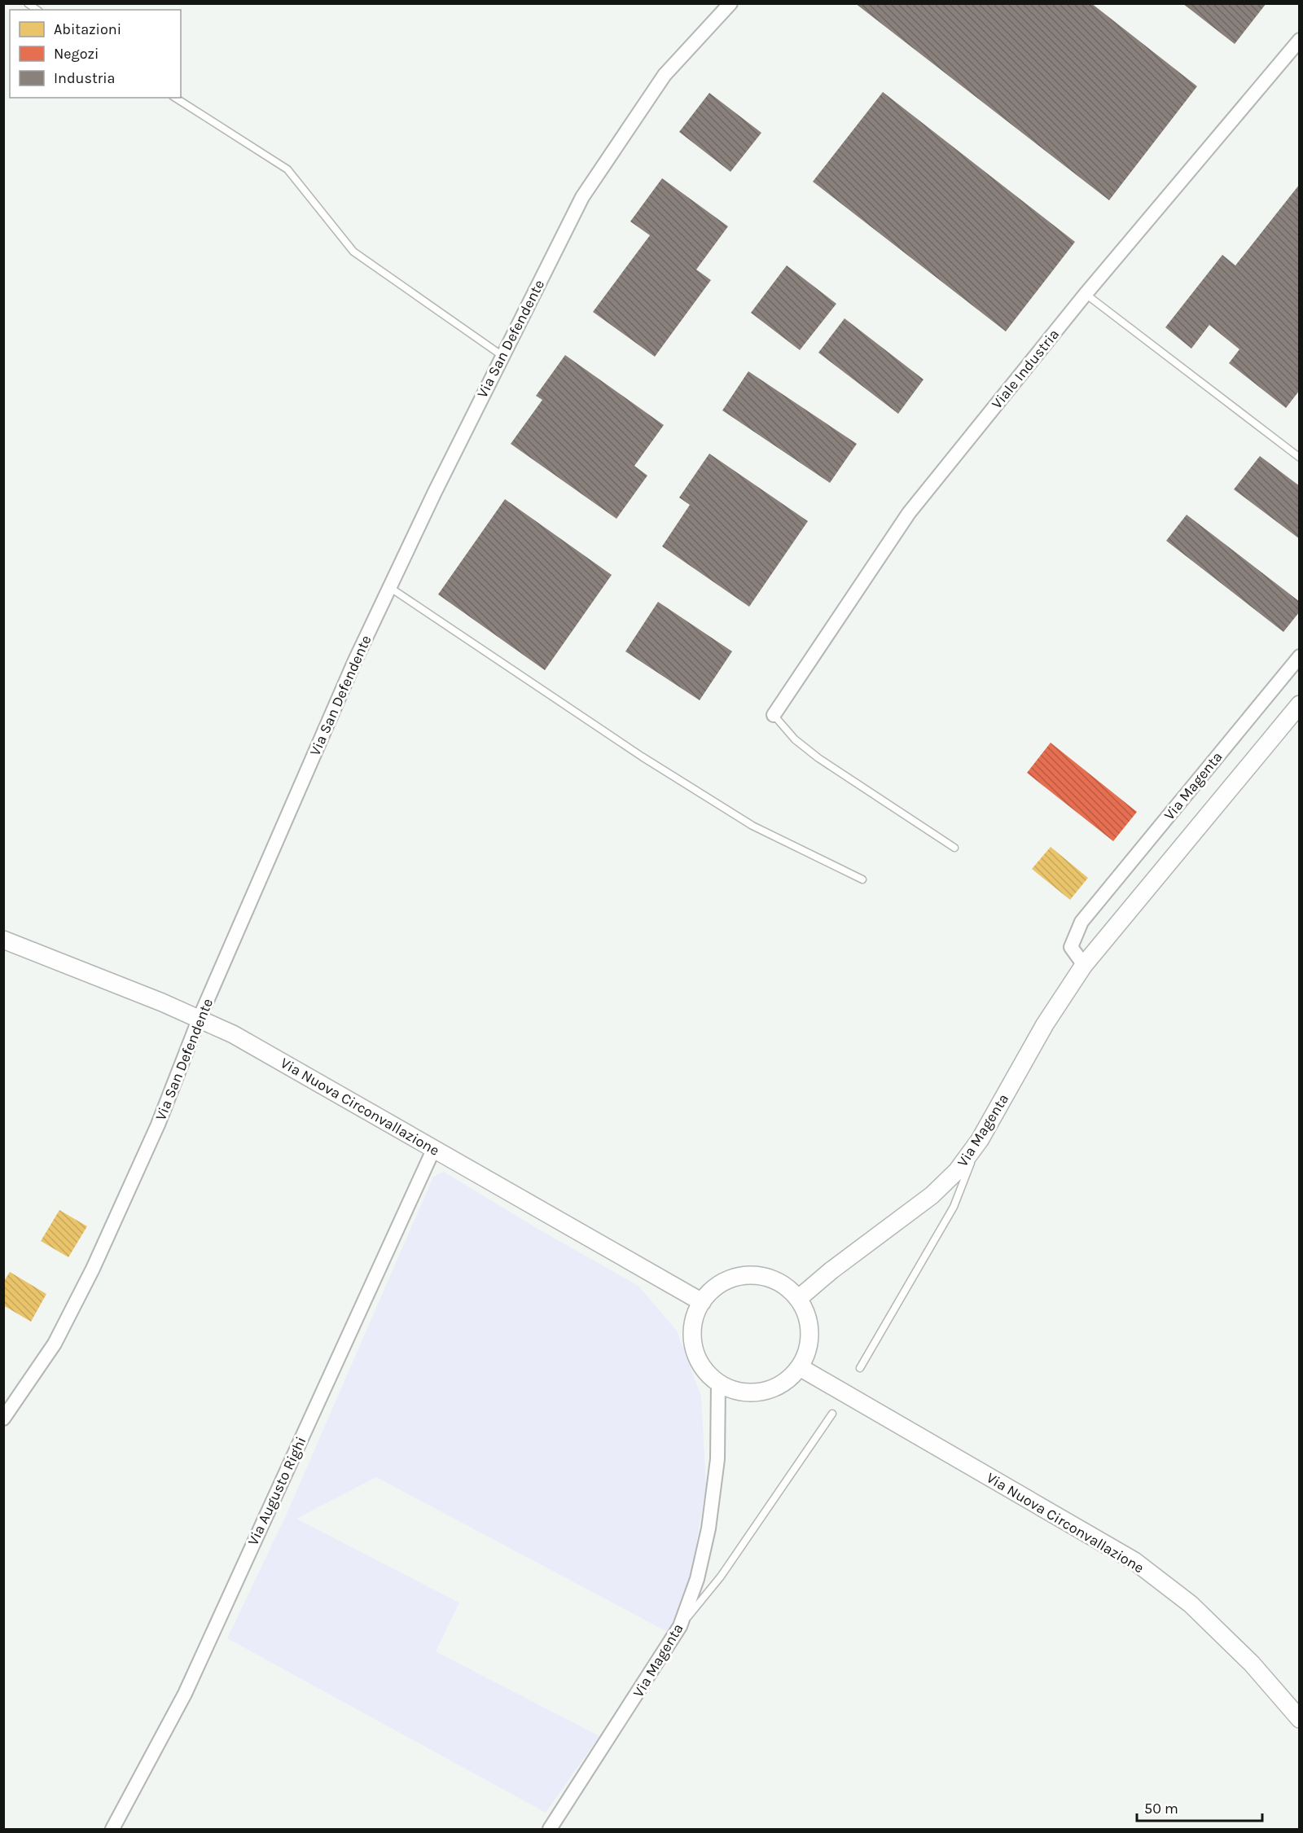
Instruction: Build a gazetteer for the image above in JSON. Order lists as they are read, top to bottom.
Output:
{
  "streets": {
    "street": [
      "Via San Defendente",
      "Viale Industria",
      "Via Magenta",
      "Via Nuova Circonvallazione",
      "Via Augusto Righi"
    ]
  },
  "crossings": [
    ["Via San Defendente", "Via Nuova Circonvallazione"],
    ["Via Magenta", "Via Nuova Circonvallazione"],
    ["Via Nuova Circonvallazione", "Via Augusto Righi"]
  ],
  "legend": ["Abitazioni", "Negozi", "Industria"],
  "scale_bar": "50 m"
}
